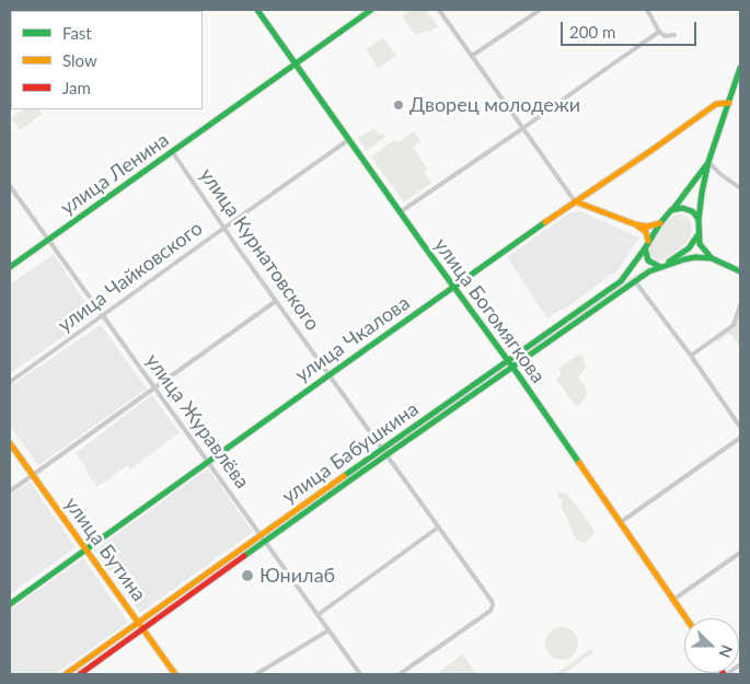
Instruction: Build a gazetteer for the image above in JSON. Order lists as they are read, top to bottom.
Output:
{
  "streets": {
    "main road": [
      "улица Ленина",
      "улица Богомягкова",
      "улица Чкалова",
      "улица Бабушкина",
      "улица Бутина"
    ],
    "street": ["улица Курнатовского", "улица Чайковского", "улица Журавлёва"]
  },
  "crossings": [
    ["улица Ленина", "улица Курнатовского"],
    ["улица Ленина", "улица Богомягкова"],
    ["улица Ленина", "улица Журавлёва"],
    ["улица Курнатовского", "улица Чайковского"],
    ["улица Курнатовского", "улица Чкалова"],
    ["улица Курнатовского", "улица Бабушкина"],
    ["улица Чайковского", "улица Богомягкова"],
    ["улица Чайковского", "улица Журавлёва"],
    ["улица Богомягкова", "улица Чкалова"],
    ["улица Богомягкова", "улица Бабушкина"],
    ["улица Чкалова", "улица Журавлёва"],
    ["улица Чкалова", "улица Бутина"],
    ["улица Журавлёва", "улица Бабушкина"],
    ["улица Бабушкина", "улица Бутина"]
  ],
  "places": ["Дворец молодежи", "Юнилаб"],
  "legend": ["Fast", "Slow", "Jam"],
  "scale_bar": "200 m",
  "north": "right"
}
